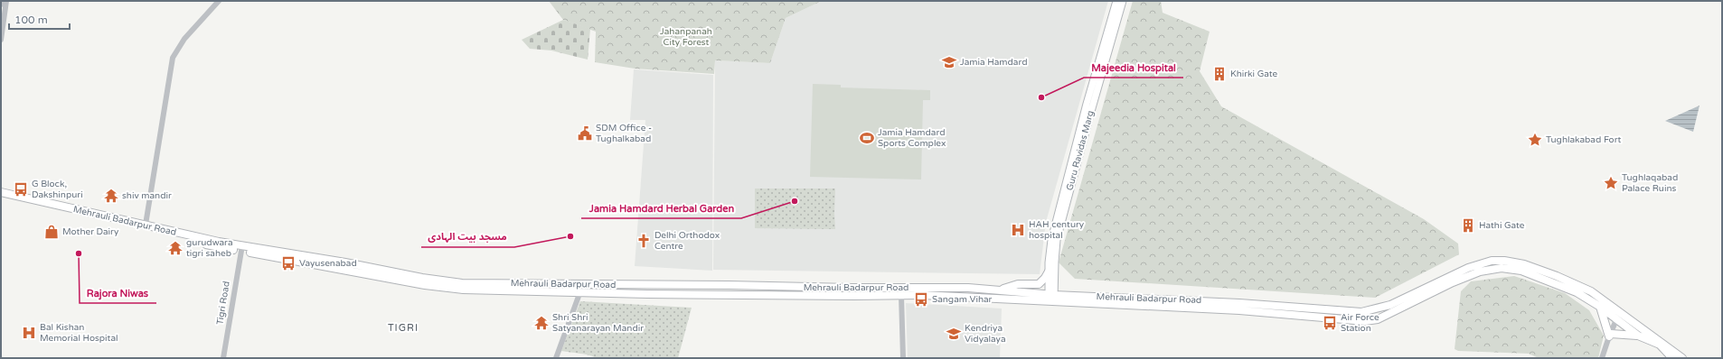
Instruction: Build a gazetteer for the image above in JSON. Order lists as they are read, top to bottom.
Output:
{
  "streets": {
    "main road": ["Guru Ravidas Marg", "Mehrauli Badarpur Road"],
    "street": ["Tigri Road"]
  },
  "crossings": [
    ["Guru Ravidas Marg", "Mehrauli Badarpur Road"],
    ["Mehrauli Badarpur Road", "Tigri Road"]
  ],
  "districts": ["TIGRI"],
  "parks": ["Jahanpanah City Forest"],
  "places": {
    "school or university": ["Jamia Hamdard", "Kendriya Vidyalaya"],
    "building": ["Khirki Gate", "Hathi Gate"],
    "other": [
      "Majeedia Hospital",
      "Jamia Hamdard Herbal Garden",
      "مسجد بیت الہادی",
      "Rajora Niwas"
    ],
    "public building": ["SDM Office - Tughalkabad"],
    "sports": ["Jamia Hamdard Sports Complex"],
    "place": ["Tughlakabad Fort", "Tughlaqabad Palace Ruins"],
    "bus stop": [
      "G Block, Dakshinpuri",
      "Vayusenabad",
      "Sangam Vihar",
      "Air Force Station"
    ],
    "temple": ["shiv mandir", "gurudwara tigri saheb", "Shri Shri Satyanarayan Mandir"],
    "hospital": ["HAH century hospital", "Bal Kishan Memorial Hospital"],
    "shop": ["Mother Dairy"],
    "church": ["Delhi Orthodox Centre"]
  },
  "scale_bar": "100 m"
}
